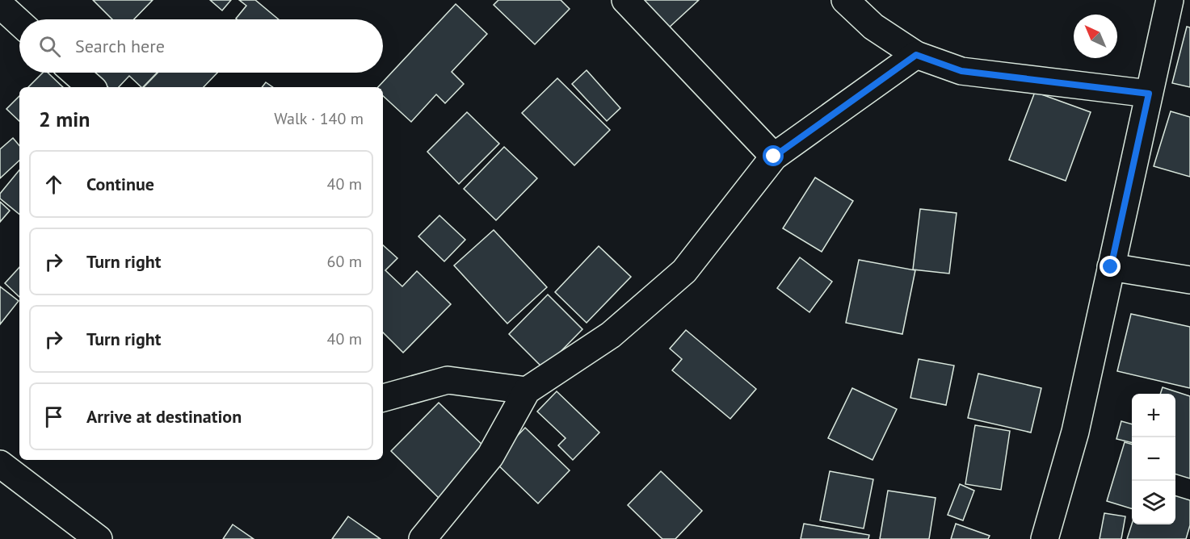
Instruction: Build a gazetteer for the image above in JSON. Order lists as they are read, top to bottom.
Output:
{
  "north": "top left",
  "page": {
    "search": "Search here",
    "heading": ["2 min", "Walk · 140 m"],
    "list": [
      ["Continue", "40 m"],
      ["Turn right", "60 m"],
      ["Turn right", "40 m"],
      "Arrive at destination"
    ],
    "map_buttons": ["+", "−"]
  }
}
